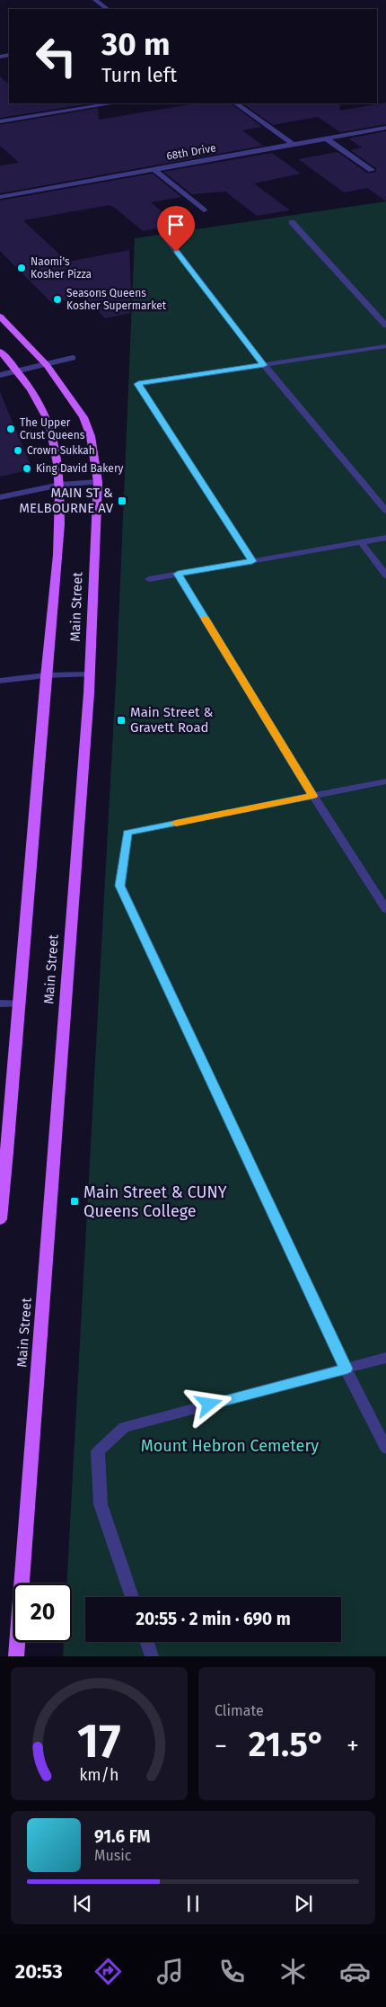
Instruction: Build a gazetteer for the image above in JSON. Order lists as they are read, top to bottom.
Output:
{
  "streets": {
    "main road": ["Main Street"],
    "street": ["68th Drive"]
  },
  "parks": ["Mount Hebron Cemetery"],
  "places": {
    "other": [
      "Naomi's Kosher Pizza",
      "Seasons Queens Kosher Supermarket",
      "The Upper Crust Queens",
      "Crown Sukkah",
      "King David Bakery"
    ],
    "transit": ["MAIN ST & MELBOURNE AV", "Main Street & Gravett Road", "Main Street & CUNY Queens College"]
  },
  "page": {
    "turn": ["30 m", "Turn left"],
    "limit": "20",
    "trip": "20:55 · 2 min · 690 m",
    "tile": "Climate",
    "heat": ["−", "21.5°", "+"],
    "song": ["91.6 FM", "Music"],
    "tabs": "20:53",
    "gauge": ["17", "km/h"]
  }
}
